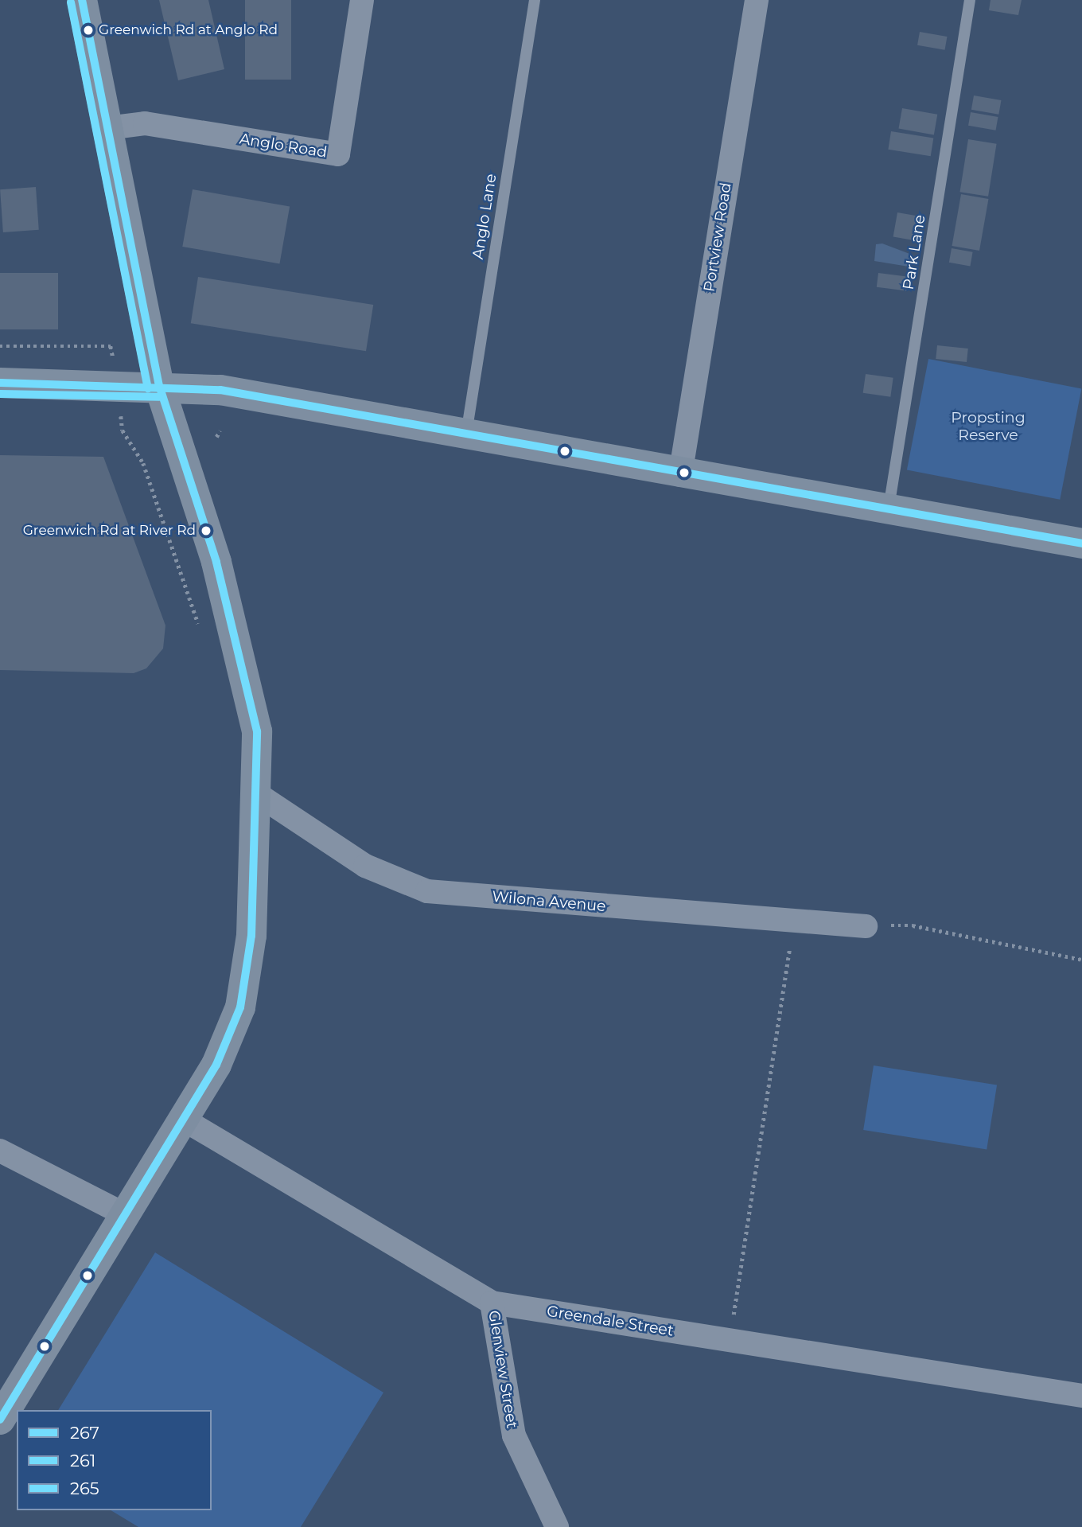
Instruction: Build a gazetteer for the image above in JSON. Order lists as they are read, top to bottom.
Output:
{
  "streets": {
    "street": [
      "Anglo Road",
      "Portview Road",
      "Wilona Avenue",
      "Greendale Street",
      "Glenview Street"
    ],
    "lane": ["Anglo Lane", "Park Lane"]
  },
  "crossings": [
    ["Greendale Street", "Glenview Street"]
  ],
  "parks": ["Propsting Reserve"],
  "places": ["Greenwich Rd at Anglo Rd", "Greenwich Rd at River Rd"],
  "lines": ["transit line 267", "transit line 265", "transit line 261"],
  "legend": ["267", "261", "265"]
}
